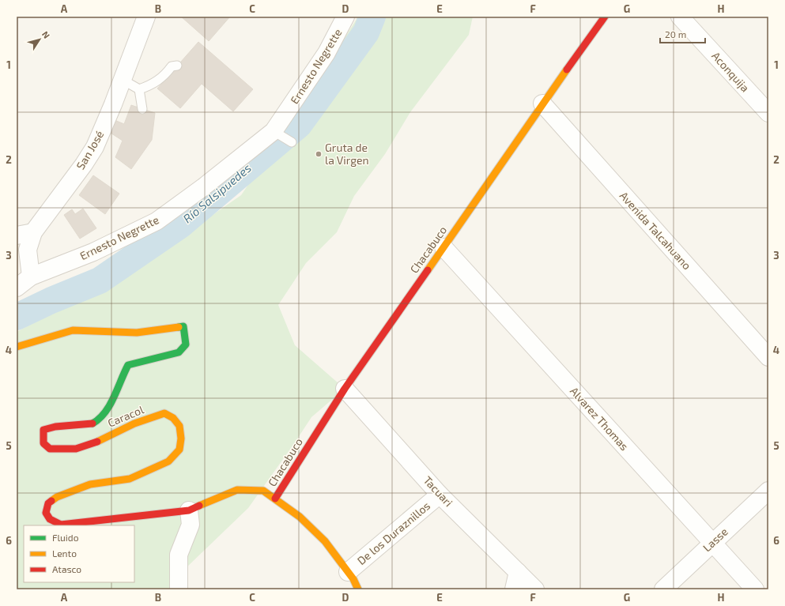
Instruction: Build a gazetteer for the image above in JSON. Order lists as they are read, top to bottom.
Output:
{
  "streets": {
    "street": [
      "Ernesto Negrette",
      "Aconquija",
      "San José",
      "Avenida Talcahuano",
      "Chacabuco",
      "Caracol",
      "Alvarez Thomas",
      "Tacuari",
      "De los Duraznillos",
      "Lasse"
    ]
  },
  "crossings": [
    ["Ernesto Negrette", "San José"],
    ["Avenida Talcahuano", "Chacabuco"],
    ["Chacabuco", "Caracol"],
    ["Chacabuco", "Alvarez Thomas"],
    ["Chacabuco", "Tacuari"],
    ["Caracol", "De los Duraznillos"],
    ["Alvarez Thomas", "Lasse"],
    ["Tacuari", "De los Duraznillos"]
  ],
  "water": ["Río Salsipuedes"],
  "places": ["Gruta de la Virgen"],
  "legend": ["Fluido", "Lento", "Atasco"],
  "scale_bar": "20 m",
  "north": "top right",
  "grid": {
    "columns": [
      "A",
      "B",
      "C",
      "D",
      "E",
      "F",
      "G",
      "H"
    ],
    "rows": [
      "1",
      "2",
      "3",
      "4",
      "5",
      "6"
    ]
  }
}
